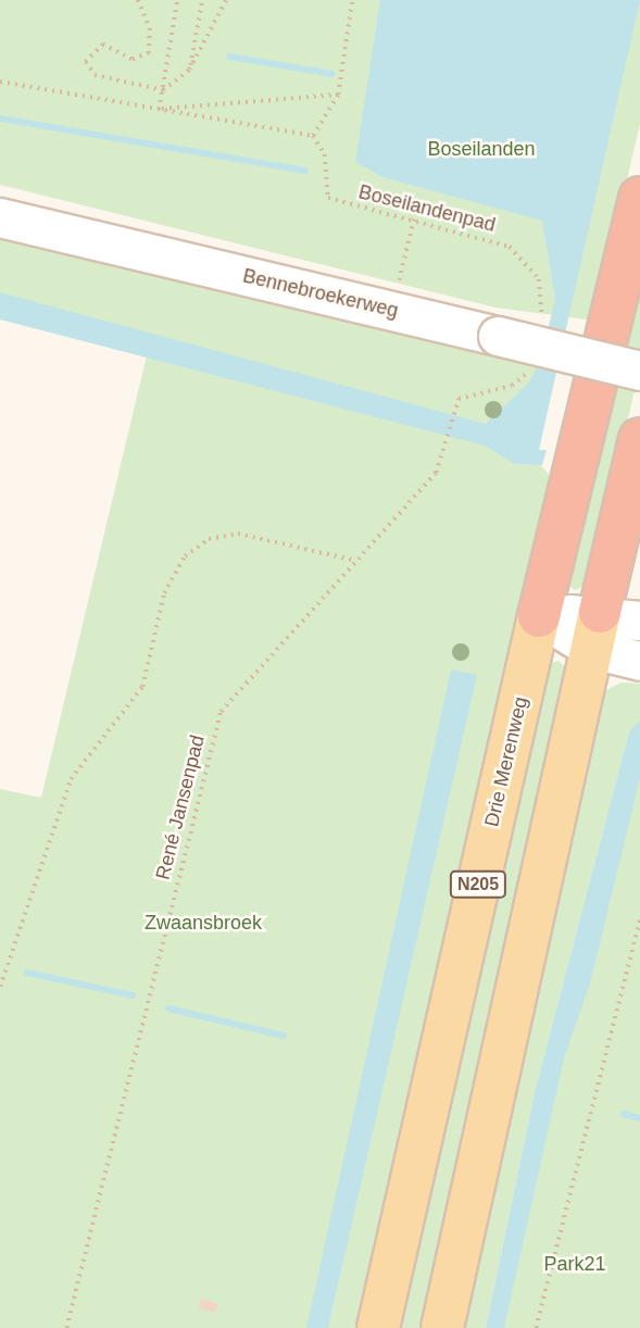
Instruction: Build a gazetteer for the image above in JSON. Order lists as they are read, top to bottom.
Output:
{
  "streets": {
    "highway": ["Drie Merenweg", "N205"],
    "street": ["Bennebroekerweg"],
    "path": ["Boseilandenpad", "René Jansenpad"]
  },
  "parks": ["Boseilanden", "Zwaansbroek", "Park21"]
}
